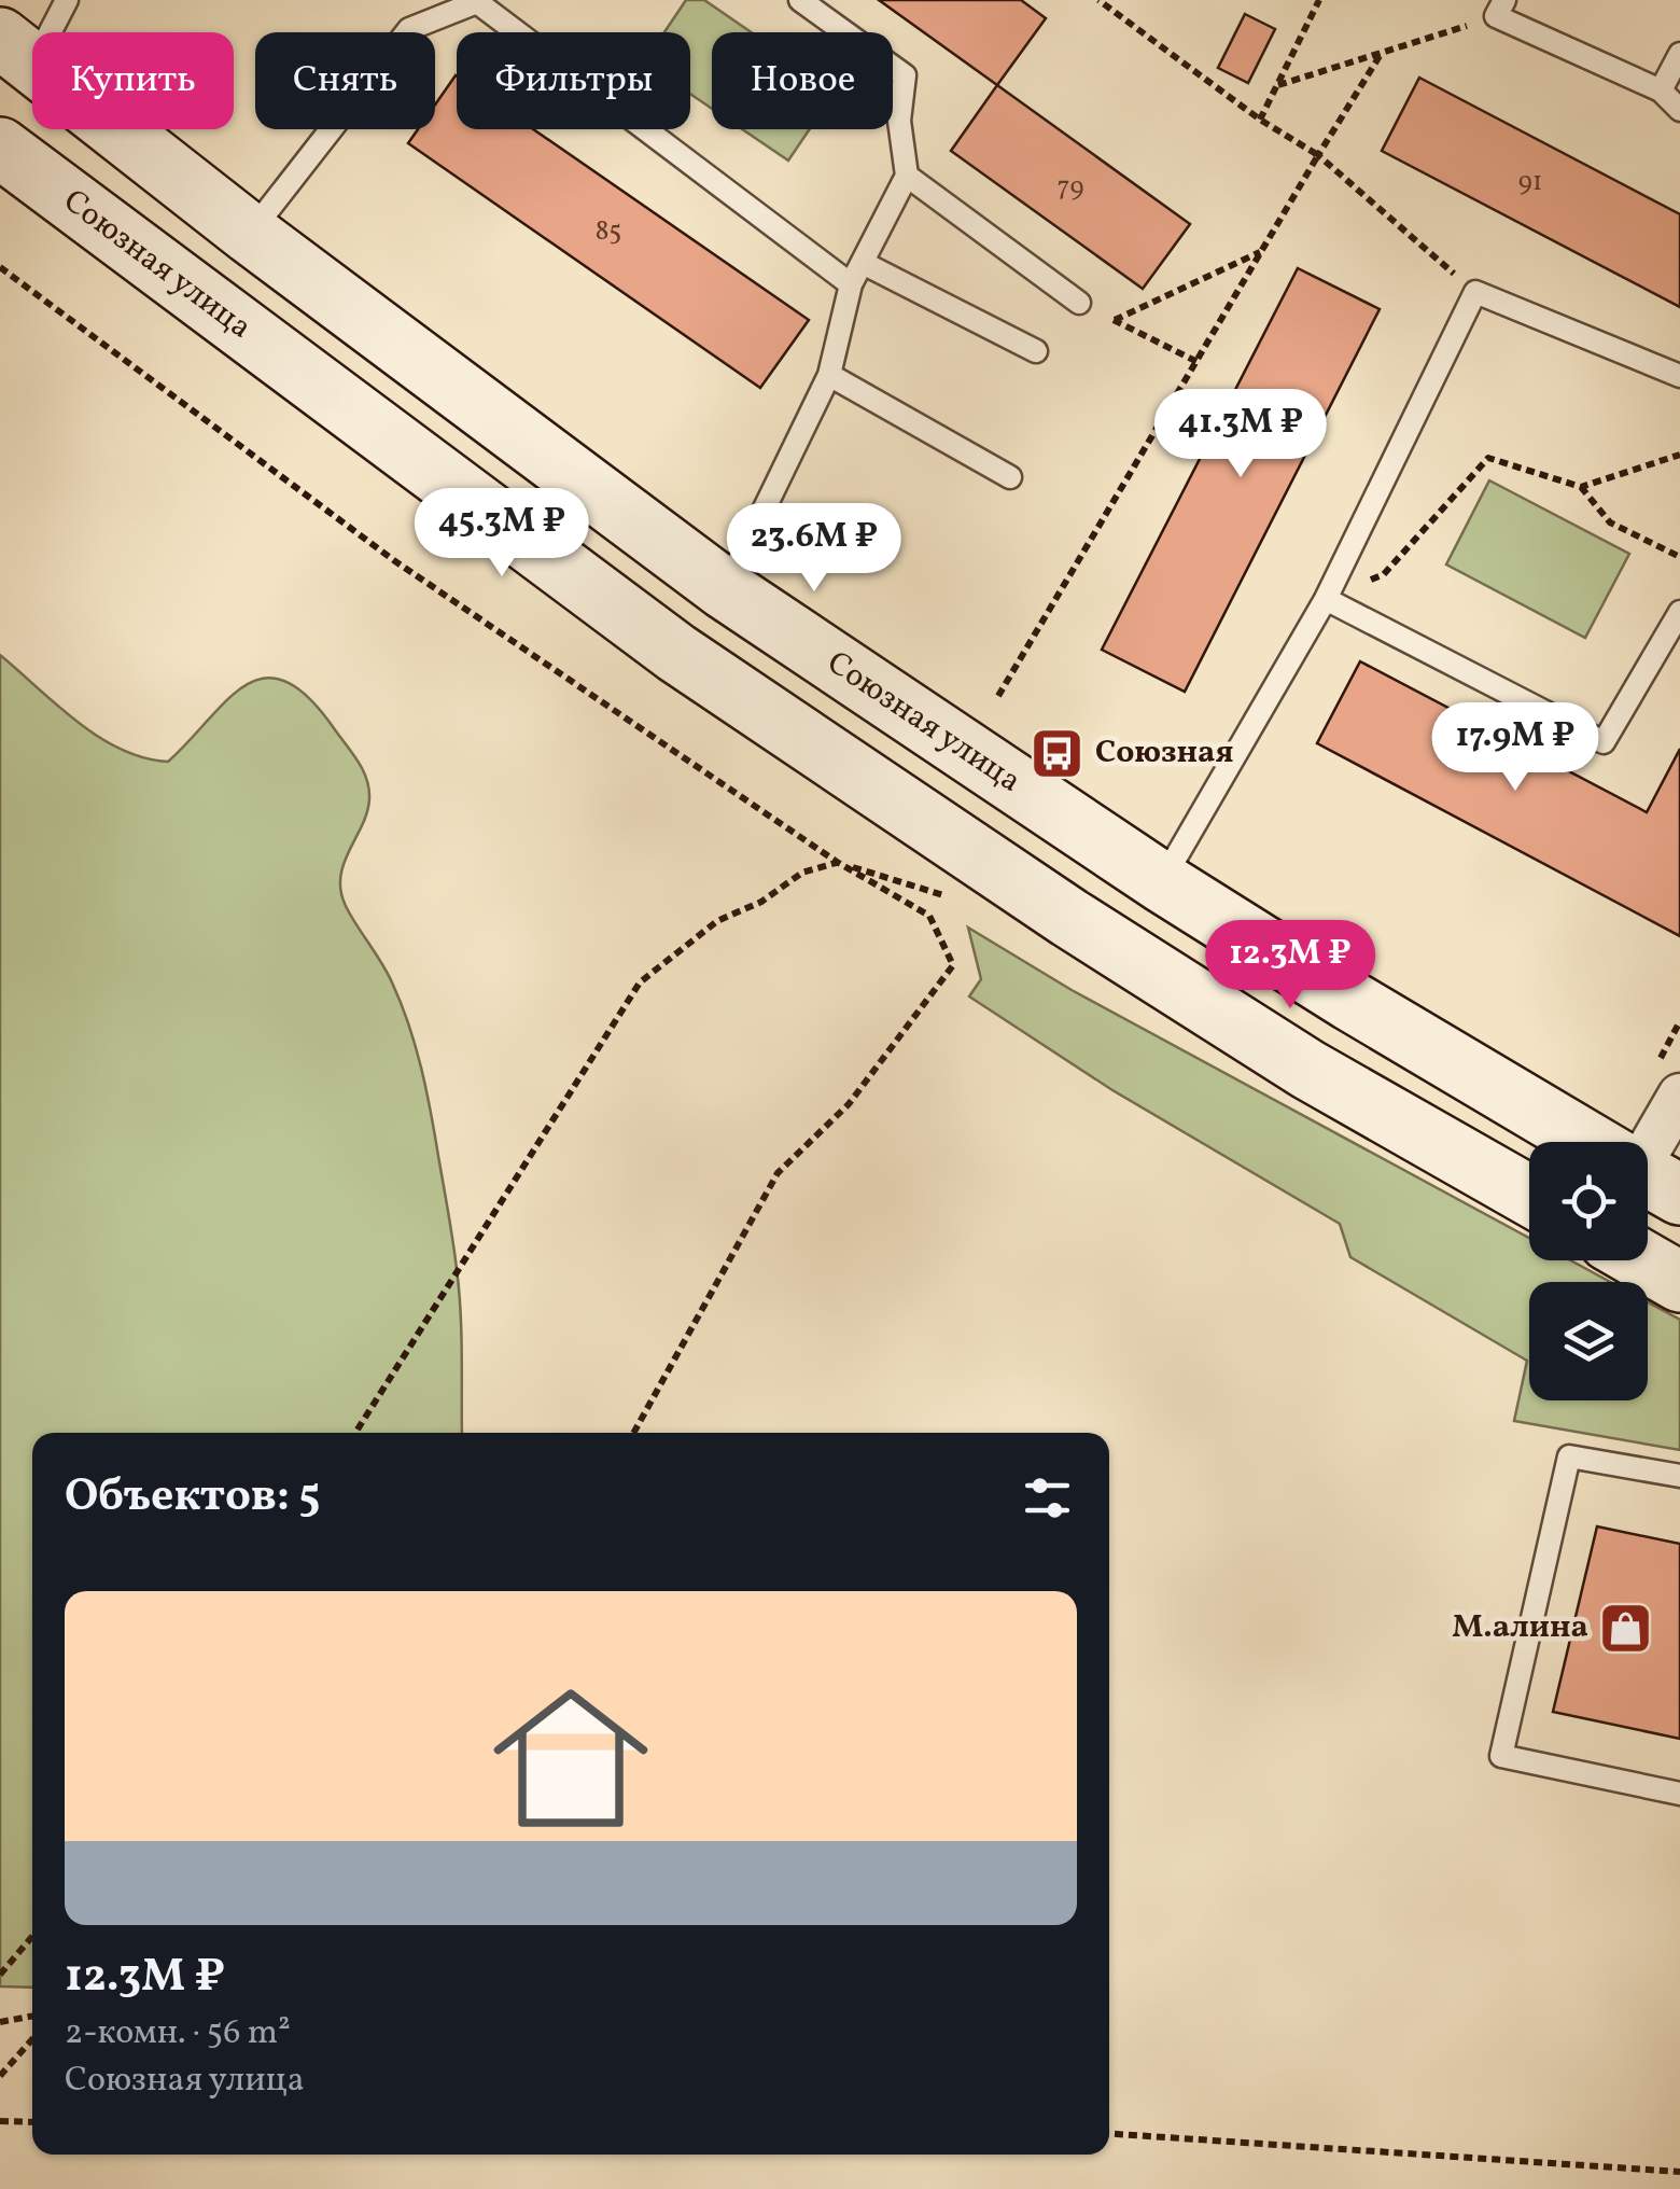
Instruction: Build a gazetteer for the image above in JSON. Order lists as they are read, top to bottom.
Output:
{
  "streets": {
    "main road": ["Союзная улица"]
  },
  "places": {
    "bus stop": ["Союзная"],
    "shop": ["М.алина"]
  },
  "house_numbers": ["91", "79", "85"],
  "page": {
    "chip": [
      "Купить",
      "Снять",
      "Фильтры",
      "Новое"
    ],
    "price": [
      "41.3M ₽",
      "45.3M ₽",
      "23.6M ₽",
      "17.9M ₽",
      "12.3M ₽"
    ],
    "heading": "Объектов: 5",
    "list": [
      {
        "name": "12.3M ₽",
        "note": "2-комн. · 56 m² · Союзная улица"
      }
    ]
  }
}
